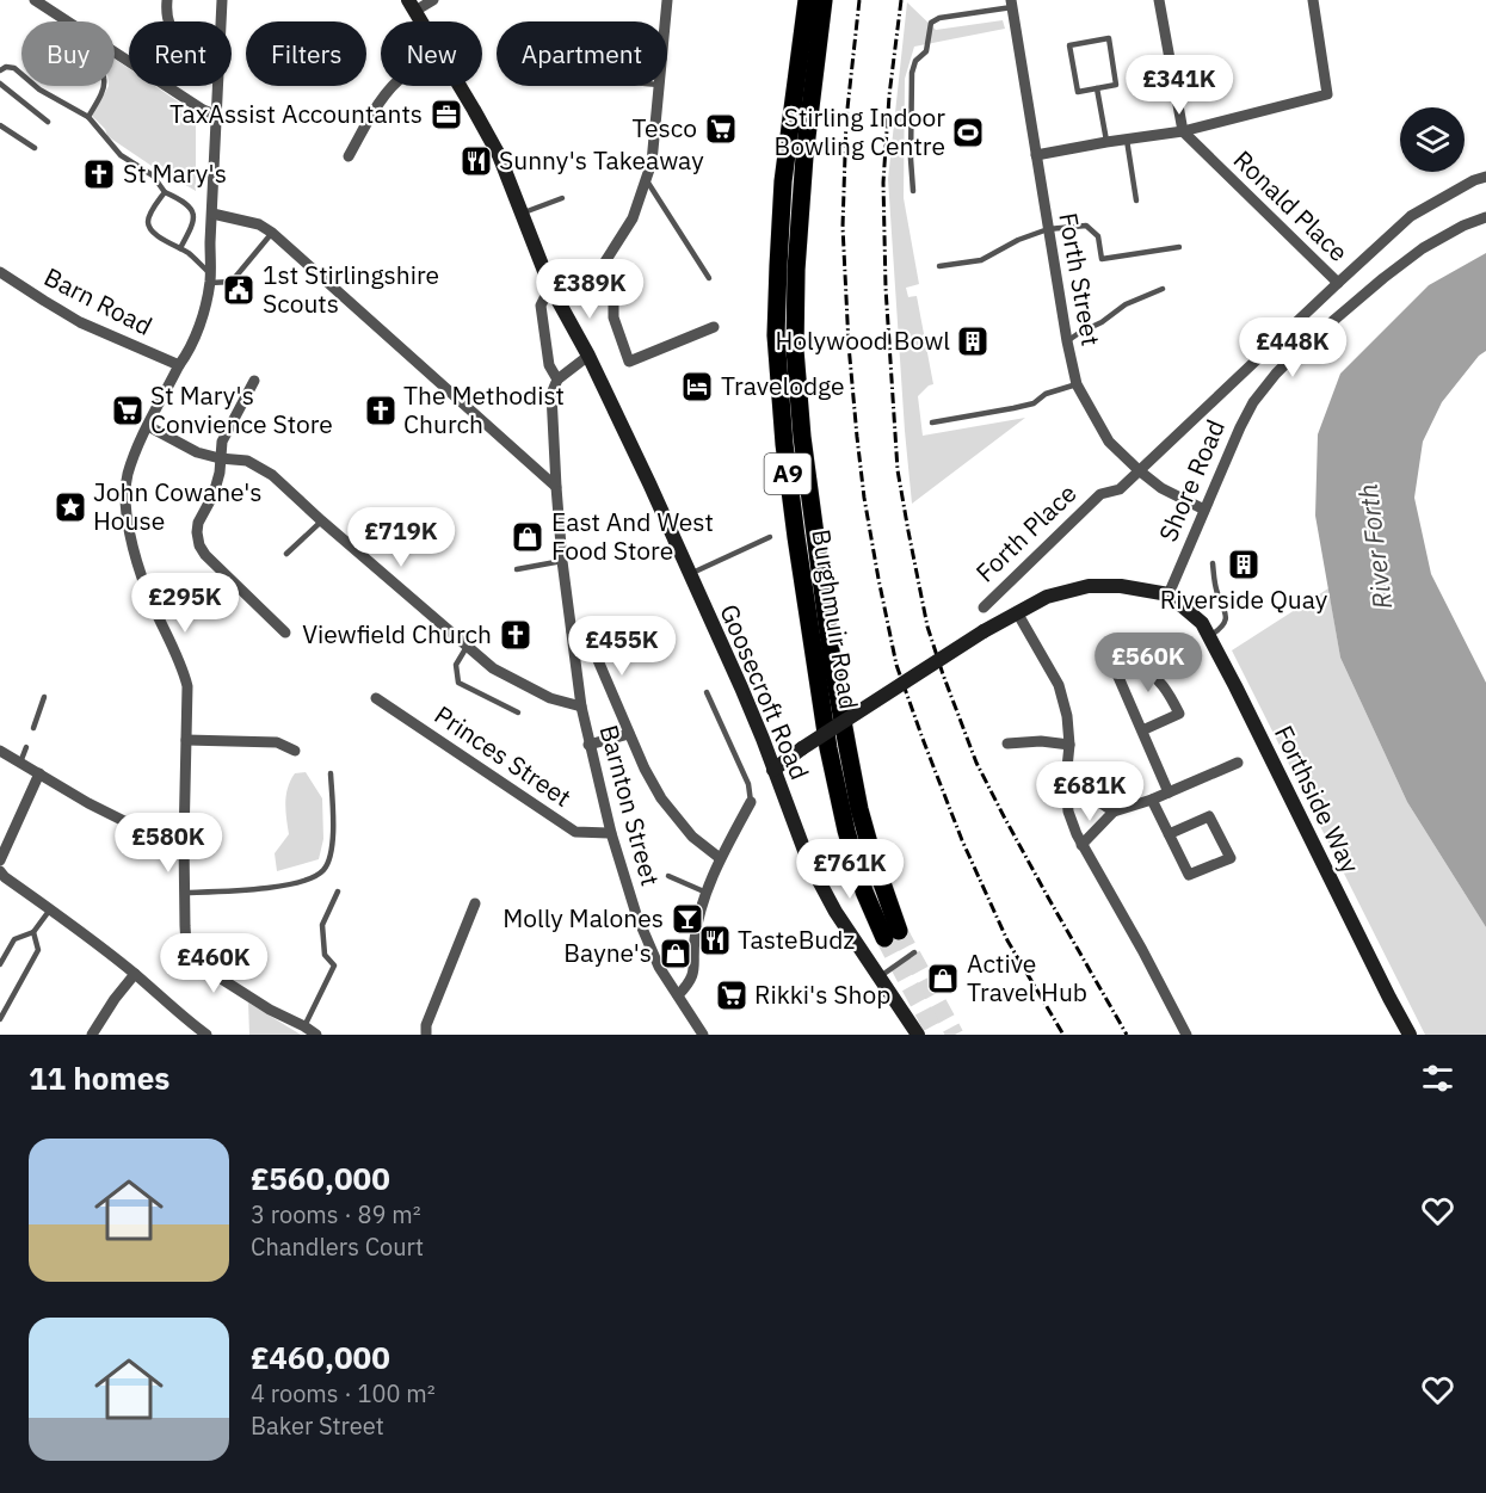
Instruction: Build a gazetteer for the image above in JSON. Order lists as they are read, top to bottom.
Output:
{
  "streets": {
    "main road": [
      "A9",
      "Burghmuir Road",
      "Goosecroft Road",
      "Forthside Way"
    ],
    "street": [
      "Ronald Place",
      "Forth Street",
      "Barn Road",
      "Shore Road",
      "Forth Place",
      "Princes Street",
      "Barnton Street"
    ]
  },
  "crossings": [
    ["Ronald Place", "Forth Place"],
    ["Forth Street", "Shore Road"],
    ["Forth Street", "Forth Place"],
    ["Shore Road", "Forthside Way"],
    ["Princes Street", "Barnton Street"]
  ],
  "water": ["River Forth"],
  "places": {
    "office": ["TaxAssist Accountants"],
    "supermarket": ["Tesco", "St Mary's Convience Store", "Rikki's Shop"],
    "sports": ["Stirling Indoor Bowling Centre"],
    "restaurant": ["Sunny's Takeaway", "TasteBudz"],
    "church": ["St Mary's", "The Methodist Church", "Viewfield Church"],
    "public building": ["1st Stirlingshire Scouts"],
    "building": ["Holywood Bowl", "Riverside Quay"],
    "hotel": ["Travelodge"],
    "place": ["John Cowane's House"],
    "shop": ["East And West Food Store", "Bayne's", "Active Travel Hub"],
    "bar": ["Molly Malones"]
  },
  "page": {
    "chip": [
      "Buy",
      "Rent",
      "Filters",
      "New",
      "Apartment"
    ],
    "price": [
      "£341K",
      "£389K",
      "£448K",
      "£719K",
      "£295K",
      "£455K",
      "£560K",
      "£681K",
      "£580K",
      "£761K",
      "£460K"
    ],
    "heading": "11 homes",
    "list": [
      {
        "name": "£560,000",
        "note": "3 rooms · 89 m² · Chandlers Court"
      },
      {
        "name": "£460,000",
        "note": "4 rooms · 100 m² · Baker Street"
      }
    ]
  }
}
